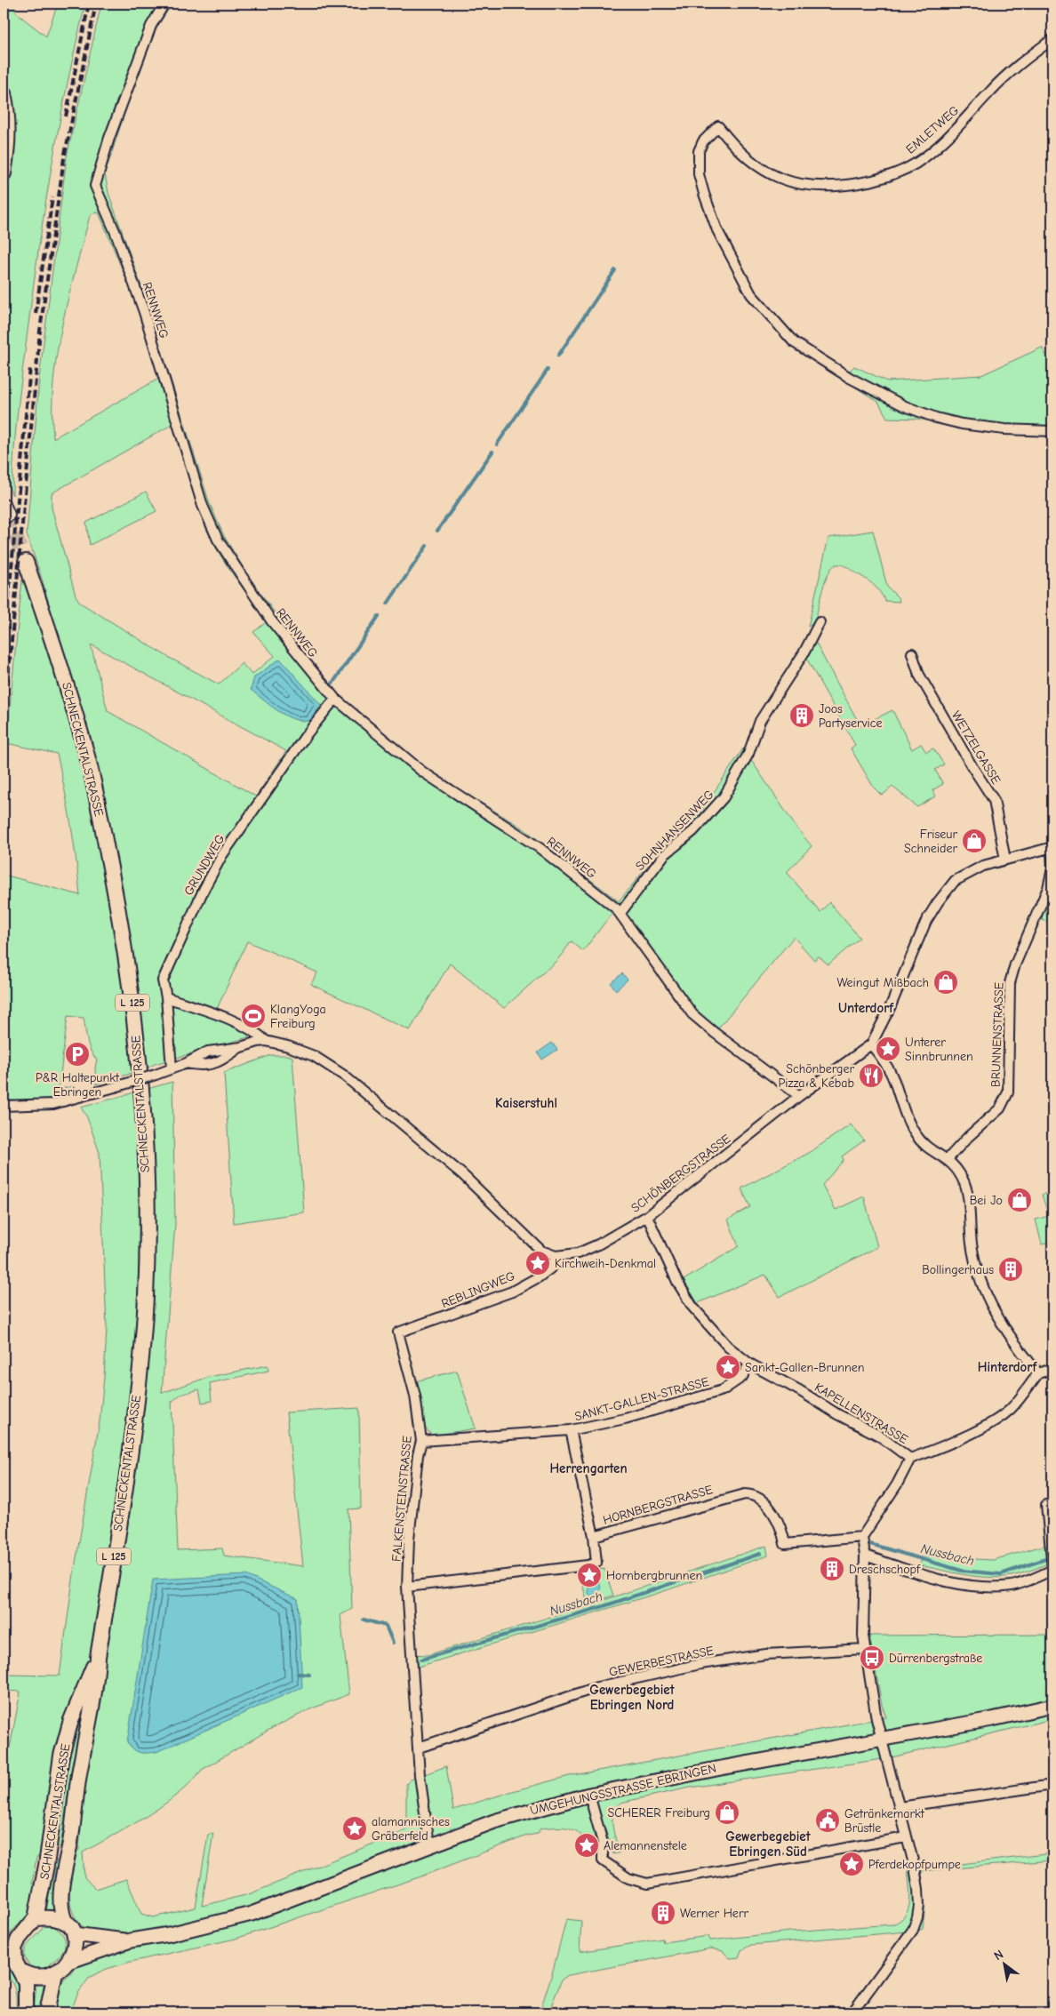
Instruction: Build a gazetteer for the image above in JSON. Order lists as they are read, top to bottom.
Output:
{
  "streets": {
    "main road": ["SCHNECKENTALSTRASSE", "L 125"],
    "street": [
      "EMLETWEG",
      "RENNWEG",
      "WETZELGASSE",
      "SOHNHANSENWEG",
      "GRUNDWEG",
      "BRUNNENSTRASSE",
      "SCHÖNBERGSTRASSE",
      "REBLINGWEG",
      "SANKT-GALLEN-STRASSE",
      "KAPELLENSTRASSE",
      "FALKENSTEINSTRASSE",
      "HORNBERGSTRASSE",
      "GEWERBESTRASSE",
      "UMGEHUNGSSTRASSE EBRINGEN"
    ]
  },
  "crossings": [
    ["RENNWEG", "SOHNHANSENWEG"],
    ["RENNWEG", "GRUNDWEG"],
    ["RENNWEG", "SCHÖNBERGSTRASSE"],
    ["WETZELGASSE", "SCHÖNBERGSTRASSE"],
    ["SCHNECKENTALSTRASSE", "L 125"],
    ["SCHNECKENTALSTRASSE", "UMGEHUNGSSTRASSE EBRINGEN"],
    ["L 125", "UMGEHUNGSSTRASSE EBRINGEN"],
    ["BRUNNENSTRASSE", "SCHÖNBERGSTRASSE"],
    ["SCHÖNBERGSTRASSE", "REBLINGWEG"],
    ["SCHÖNBERGSTRASSE", "KAPELLENSTRASSE"],
    ["REBLINGWEG", "FALKENSTEINSTRASSE"],
    ["SANKT-GALLEN-STRASSE", "KAPELLENSTRASSE"],
    ["SANKT-GALLEN-STRASSE", "FALKENSTEINSTRASSE"],
    ["FALKENSTEINSTRASSE", "HORNBERGSTRASSE"],
    ["FALKENSTEINSTRASSE", "GEWERBESTRASSE"],
    ["FALKENSTEINSTRASSE", "UMGEHUNGSSTRASSE EBRINGEN"]
  ],
  "districts": [
    "Unterdorf",
    "Kaiserstuhl",
    "Hinterdorf",
    "Herrengarten",
    "Gewerbegebiet Ebringen Nord",
    "Gewerbegebiet Ebringen Süd"
  ],
  "water": ["Nussbach"],
  "places": {
    "building": [
      "Joos Partyservice",
      "Bollingerhaus",
      "Dreschschopf",
      "Werner Herr"
    ],
    "shop": [
      "Friseur Schneider",
      "Weingut Mißbach",
      "Bei Jo",
      "SCHERER Freiburg"
    ],
    "sports": ["KlangYoga Freiburg"],
    "place": [
      "Unterer Sinnbrunnen",
      "Kirchweih-Denkmal",
      "Sankt-Gallen-Brunnen",
      "Hornbergbrunnen",
      "alamannisches Gräberfeld",
      "Alemannenstele",
      "Pferdekopfpumpe"
    ],
    "parking": ["P&R Haltepunkt Ebringen"],
    "restaurant": ["Schönberger Pizza & Kebab"],
    "bus stop": ["Dürrenbergstraße"],
    "public building": ["Getränkemarkt Brüstle"]
  },
  "north": "top left"
}
